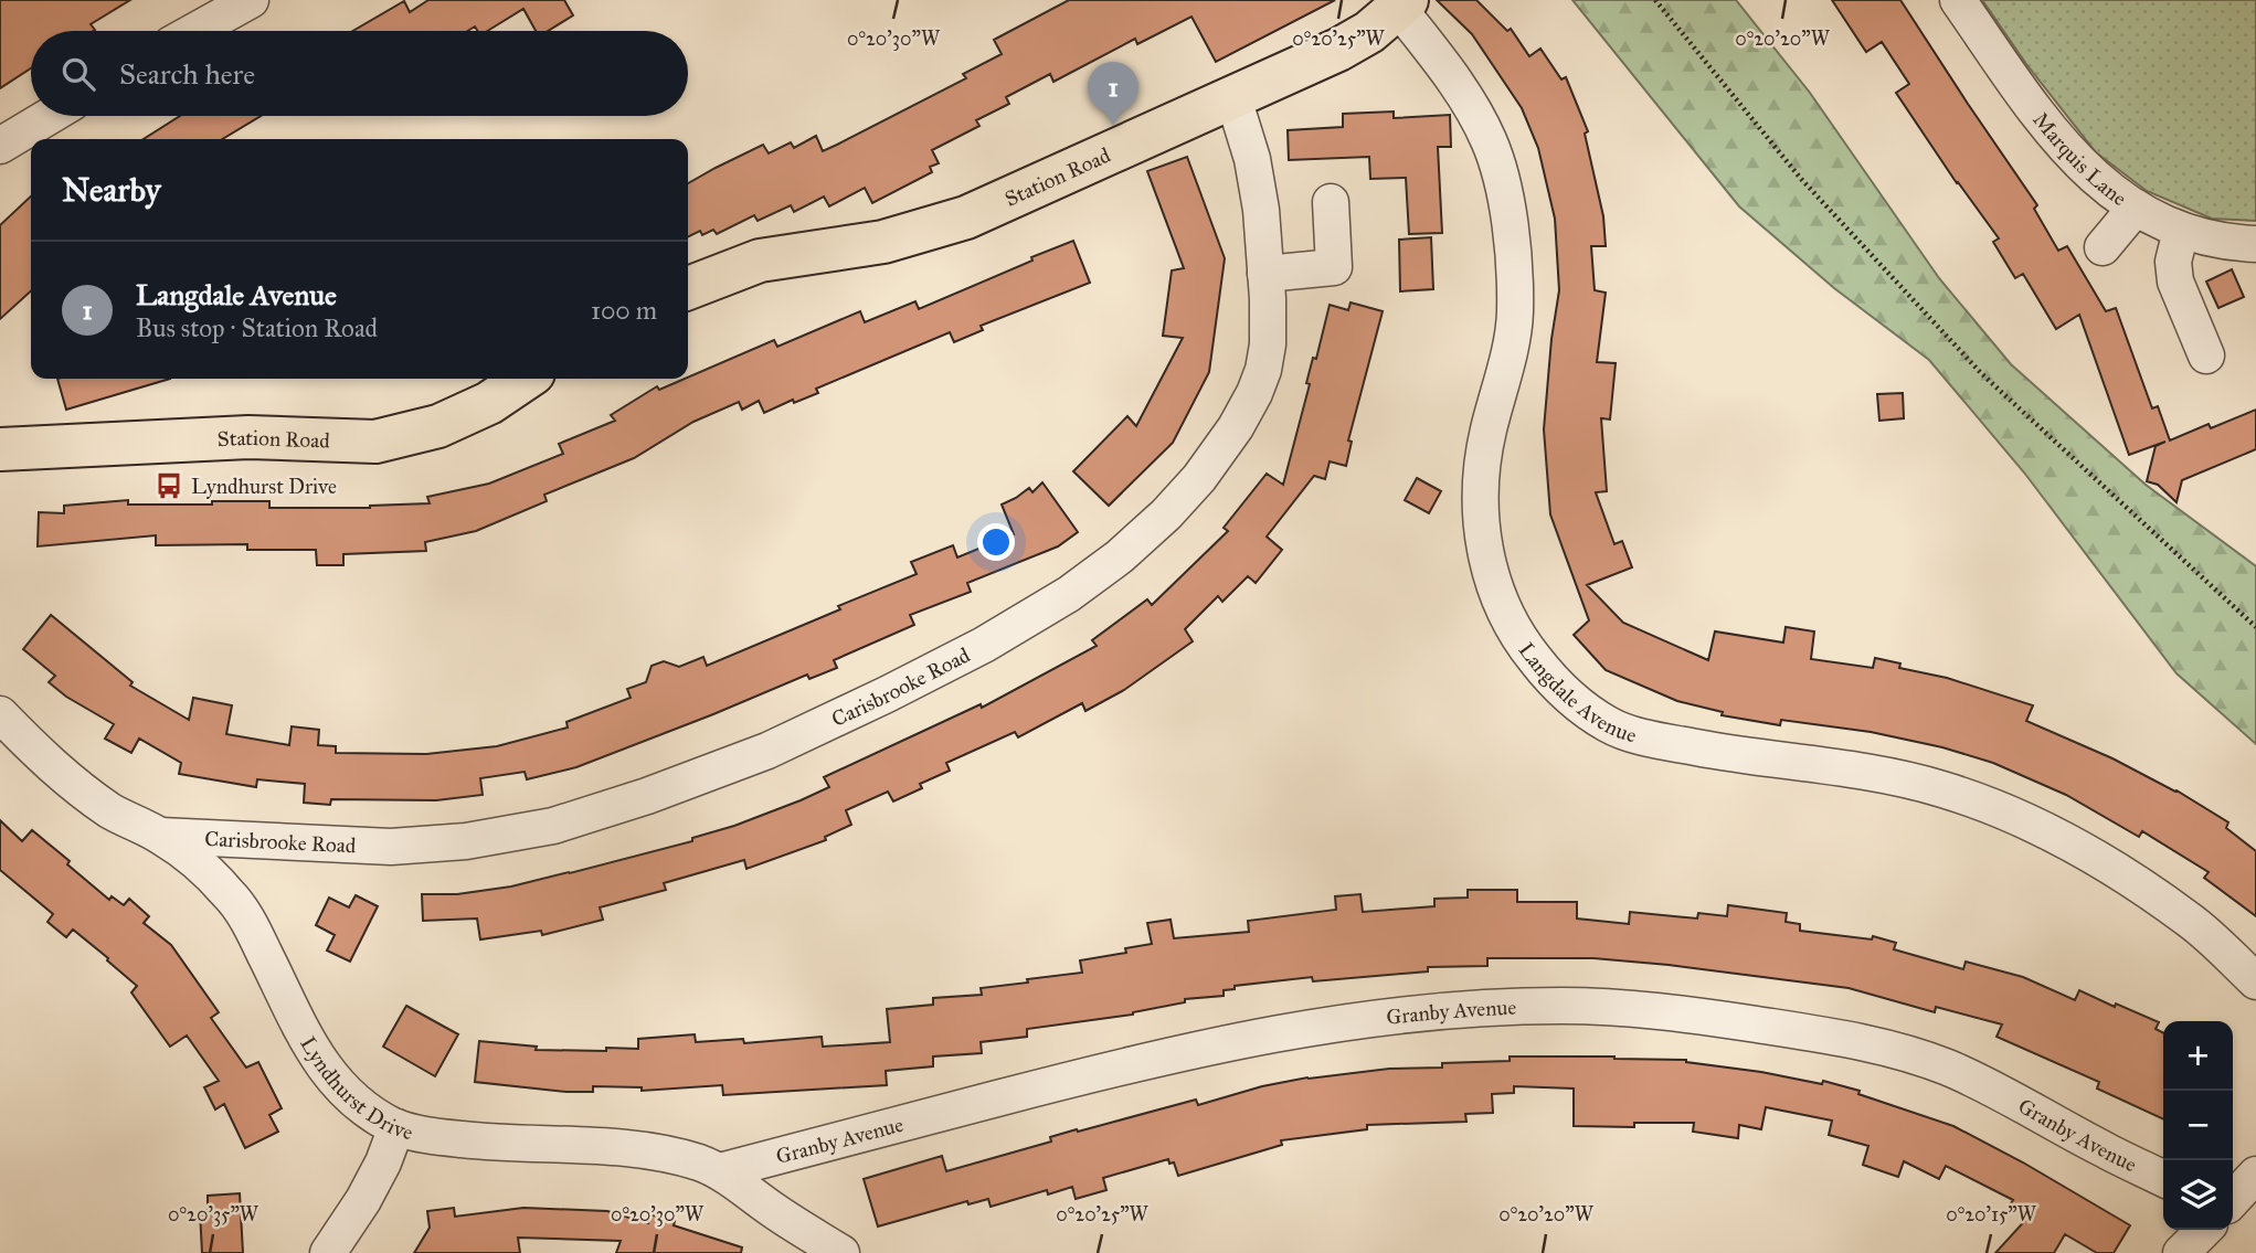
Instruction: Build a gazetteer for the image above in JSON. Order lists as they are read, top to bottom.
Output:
{
  "streets": {
    "main road": ["Station Road"],
    "street": [
      "Marquis Lane",
      "Carisbrooke Road",
      "Langdale Avenue",
      "Granby Avenue",
      "Lyndhurst Drive"
    ]
  },
  "crossings": [
    ["Station Road", "Carisbrooke Road"],
    ["Station Road", "Langdale Avenue"],
    ["Carisbrooke Road", "Lyndhurst Drive"],
    ["Granby Avenue", "Lyndhurst Drive"]
  ],
  "places": {
    "bus stop": ["Lyndhurst Drive"]
  },
  "page": {
    "search": "Search here",
    "pins": "1",
    "heading": "Nearby",
    "list": [
      {
        "mark": "1",
        "name": "Langdale Avenue",
        "note": "Bus stop · Station Road",
        "value": "100 m"
      }
    ],
    "map_buttons": ["+", "−"]
  },
  "coordinates": [
    "0°20'30\"W",
    "0°20'25\"W",
    "0°20'20\"W",
    "0°20'35\"W",
    "0°20'15\"W"
  ]
}
